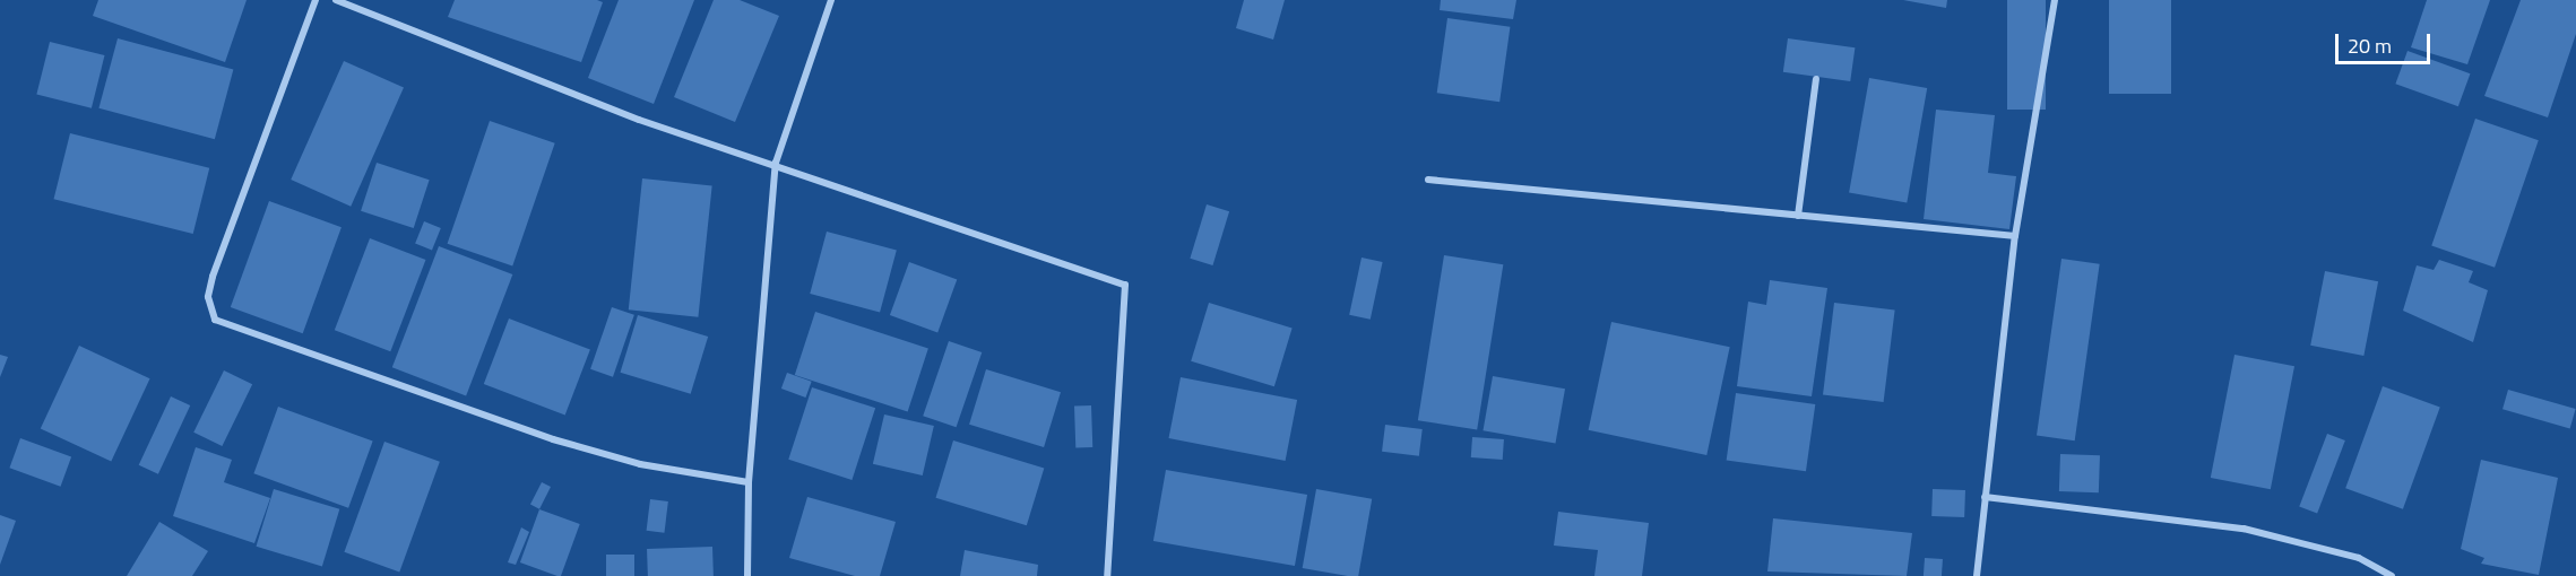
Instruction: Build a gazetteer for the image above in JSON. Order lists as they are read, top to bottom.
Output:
{
  "scale_bar": "20 m"
}
